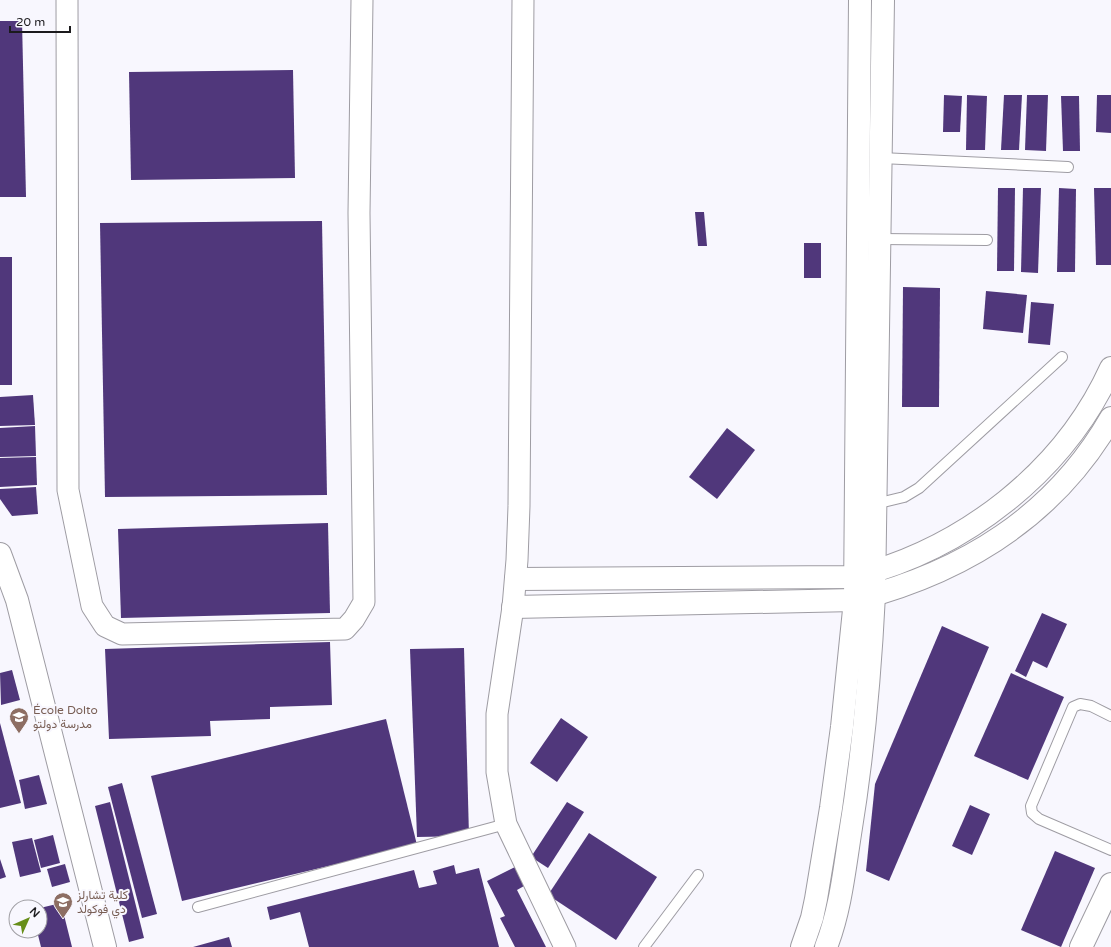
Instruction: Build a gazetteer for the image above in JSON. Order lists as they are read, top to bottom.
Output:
{
  "places": {
    "school or university": ["École Dolto مدرسة دولتو", "كلية تشارلز دي فوكولد"]
  },
  "scale_bar": "20 m",
  "north": "top right"
}
